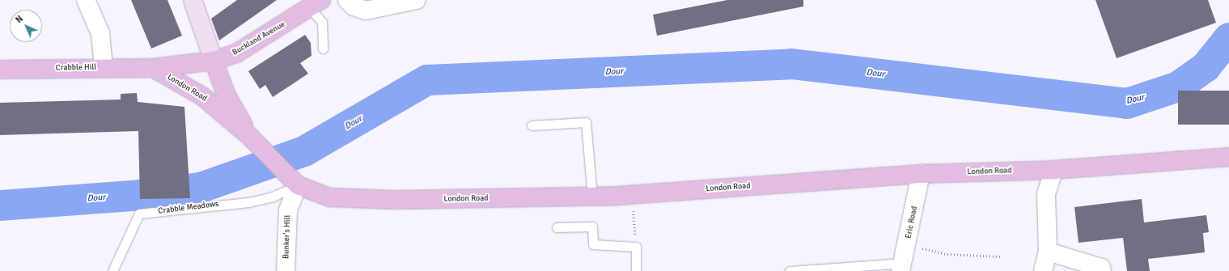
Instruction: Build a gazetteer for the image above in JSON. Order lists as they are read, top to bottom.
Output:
{
  "streets": {
    "main road": ["Buckland Avenue", "Crabble Hill", "London Road"],
    "street": ["Eric Road", "Bunker's Hill"],
    "lane": ["Crabble Meadows"]
  },
  "crossings": [
    ["Buckland Avenue", "Crabble Hill"],
    ["Buckland Avenue", "London Road"],
    ["Crabble Hill", "London Road"],
    ["London Road", "Crabble Meadows"],
    ["London Road", "Eric Road"],
    ["London Road", "Bunker's Hill"],
    ["Crabble Meadows", "Bunker's Hill"]
  ],
  "water": ["Dour"],
  "north": "top left"
}
